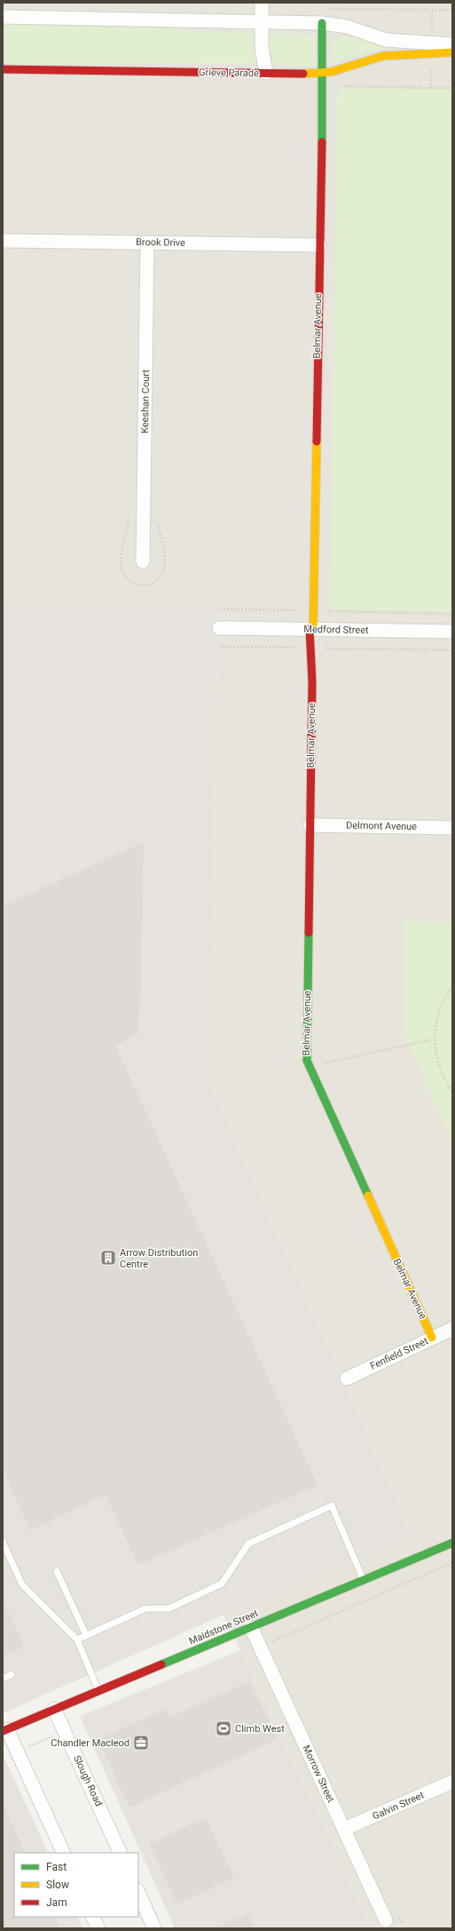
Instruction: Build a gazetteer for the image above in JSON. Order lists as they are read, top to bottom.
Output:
{
  "streets": {
    "street": [
      "Grieve Parade",
      "Brook Drive",
      "Belmar Avenue",
      "Keeshan Court",
      "Medford Street",
      "Delmont Avenue",
      "Fenfield Street",
      "Maidstone Street",
      "Morrow Street",
      "Slough Road",
      "Galvin Street"
    ]
  },
  "crossings": [
    ["Grieve Parade", "Belmar Avenue"],
    ["Brook Drive", "Belmar Avenue"],
    ["Brook Drive", "Keeshan Court"],
    ["Belmar Avenue", "Medford Street"],
    ["Belmar Avenue", "Delmont Avenue"],
    ["Belmar Avenue", "Fenfield Street"],
    ["Maidstone Street", "Morrow Street"],
    ["Maidstone Street", "Slough Road"],
    ["Morrow Street", "Galvin Street"]
  ],
  "places": {
    "building": ["Arrow Distribution Centre"],
    "sports": ["Climb West"],
    "office": ["Chandler Macleod"]
  },
  "legend": ["Fast", "Slow", "Jam"]
}
